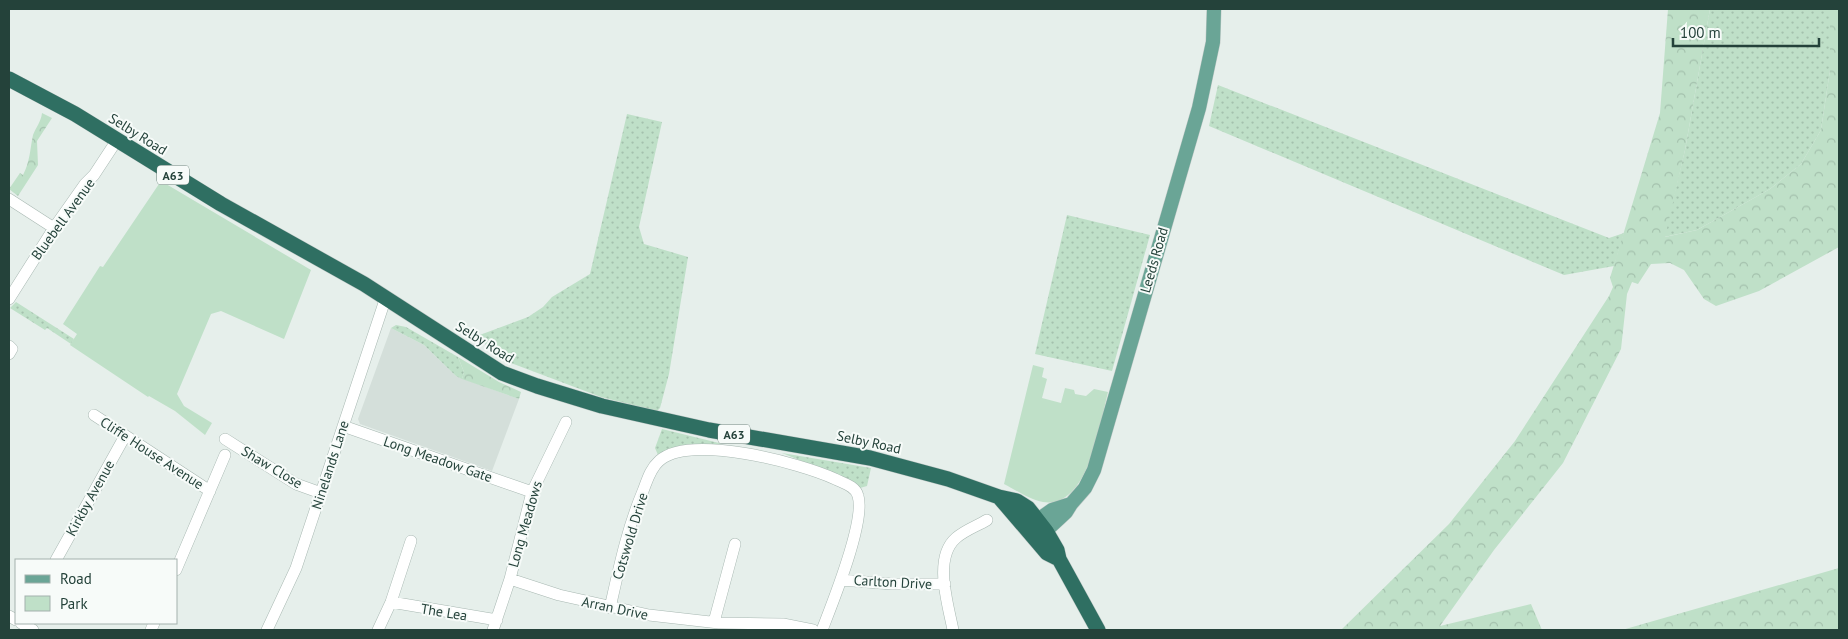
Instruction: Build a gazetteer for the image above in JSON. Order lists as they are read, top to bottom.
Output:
{
  "streets": {
    "highway": ["Selby Road", "A63"],
    "main road": ["Leeds Road"],
    "street": [
      "Bluebell Avenue",
      "Cliffe House Avenue",
      "Long Meadow Gate",
      "Ninelands Lane",
      "Shaw Close",
      "Kirkby Avenue",
      "Long Meadows",
      "Cotswold Drive",
      "Carlton Drive",
      "Arran Drive",
      "The Lea"
    ]
  },
  "crossings": [
    ["Selby Road", "Bluebell Avenue"],
    ["Selby Road", "Leeds Road"],
    ["Selby Road", "Ninelands Lane"],
    ["Cliffe House Avenue", "Kirkby Avenue"],
    ["Long Meadow Gate", "Ninelands Lane"],
    ["Long Meadow Gate", "Long Meadows"],
    ["Ninelands Lane", "Shaw Close"],
    ["Long Meadows", "Arran Drive"],
    ["Long Meadows", "The Lea"],
    ["Cotswold Drive", "Carlton Drive"],
    ["Cotswold Drive", "Arran Drive"]
  ],
  "legend": ["Road", "Park"],
  "scale_bar": "100 m"
}
